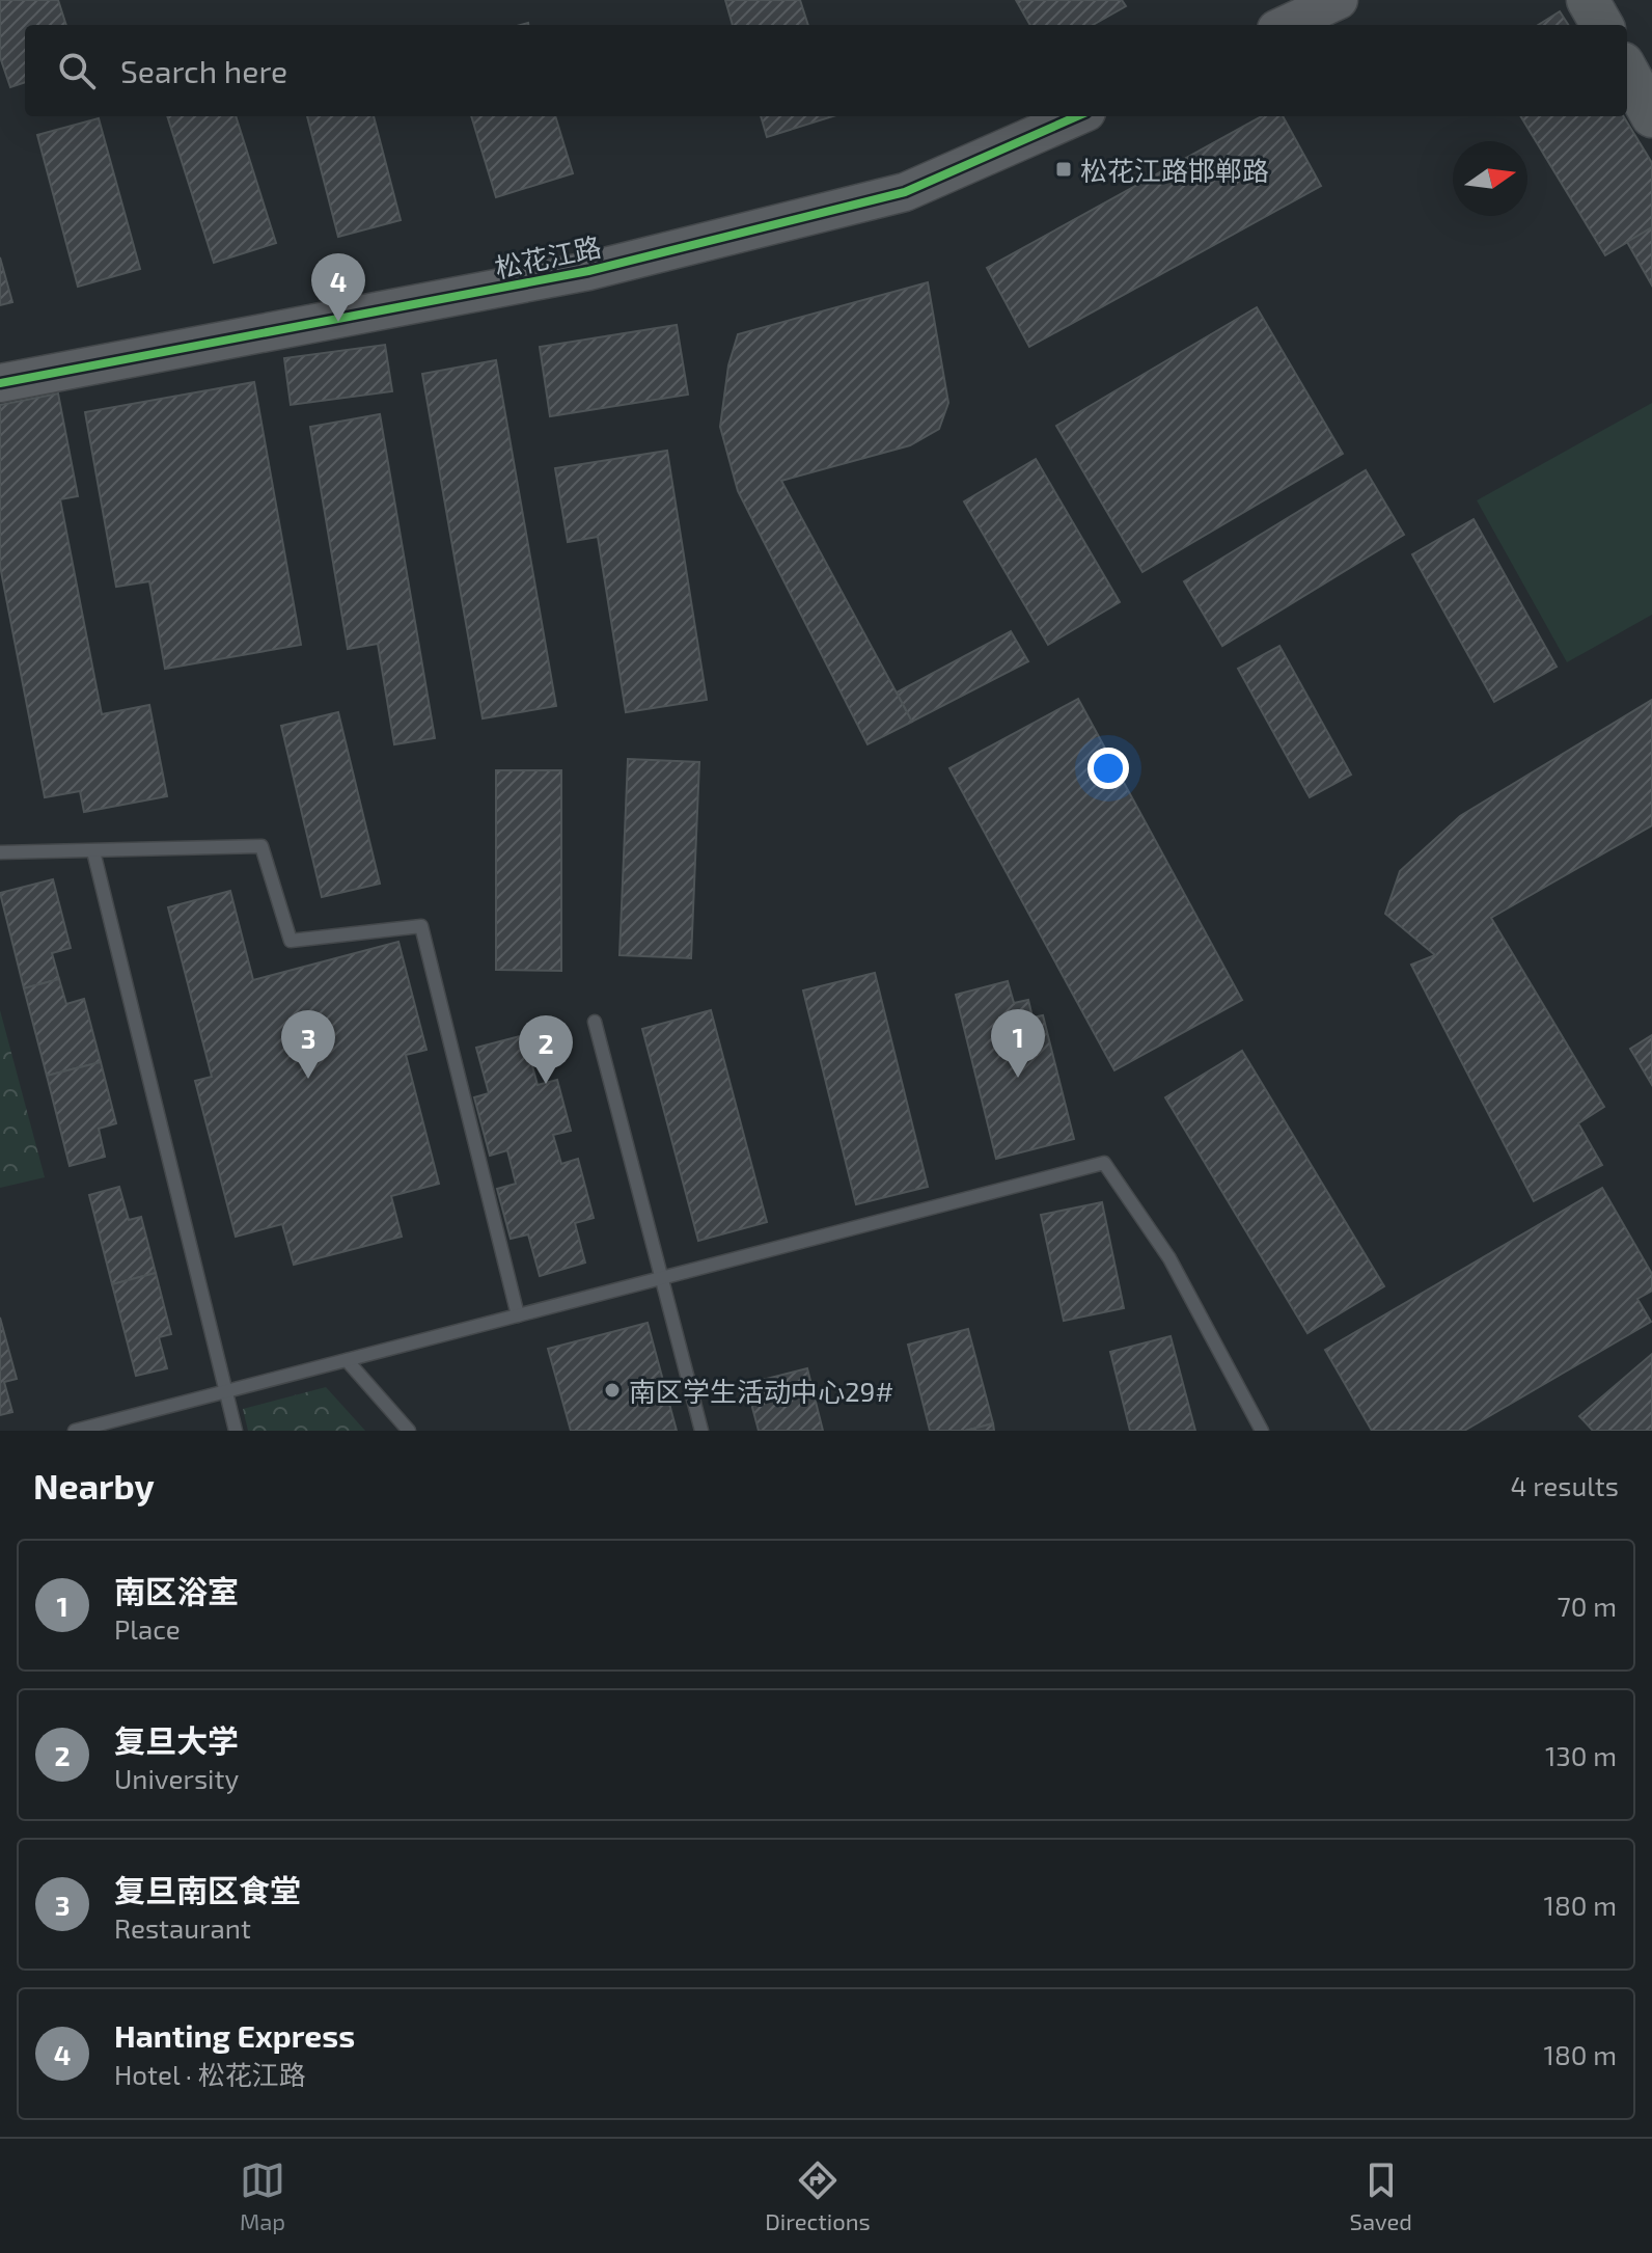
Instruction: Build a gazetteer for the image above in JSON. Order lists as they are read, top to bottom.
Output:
{
  "streets": {
    "street": ["松花江路"]
  },
  "places": {
    "transit": ["松花江路邯郸路"],
    "other": ["南区学生活动中心29#"]
  },
  "north": "right",
  "page": {
    "search": "Search here",
    "pins": [
      "4",
      "1",
      "3",
      "2"
    ],
    "heading": ["Nearby", "4 results"],
    "list": [
      {
        "mark": "1",
        "name": "南区浴室",
        "note": "Place",
        "value": "70 m"
      },
      {
        "mark": "2",
        "name": "复旦大学",
        "note": "University",
        "value": "130 m"
      },
      {
        "mark": "3",
        "name": "复旦南区食堂",
        "note": "Restaurant",
        "value": "180 m"
      },
      {
        "mark": "4",
        "name": "Hanting Express",
        "note": "Hotel · 松花江路",
        "value": "180 m"
      }
    ],
    "nav": ["Map", "Directions", "Saved"]
  }
}
